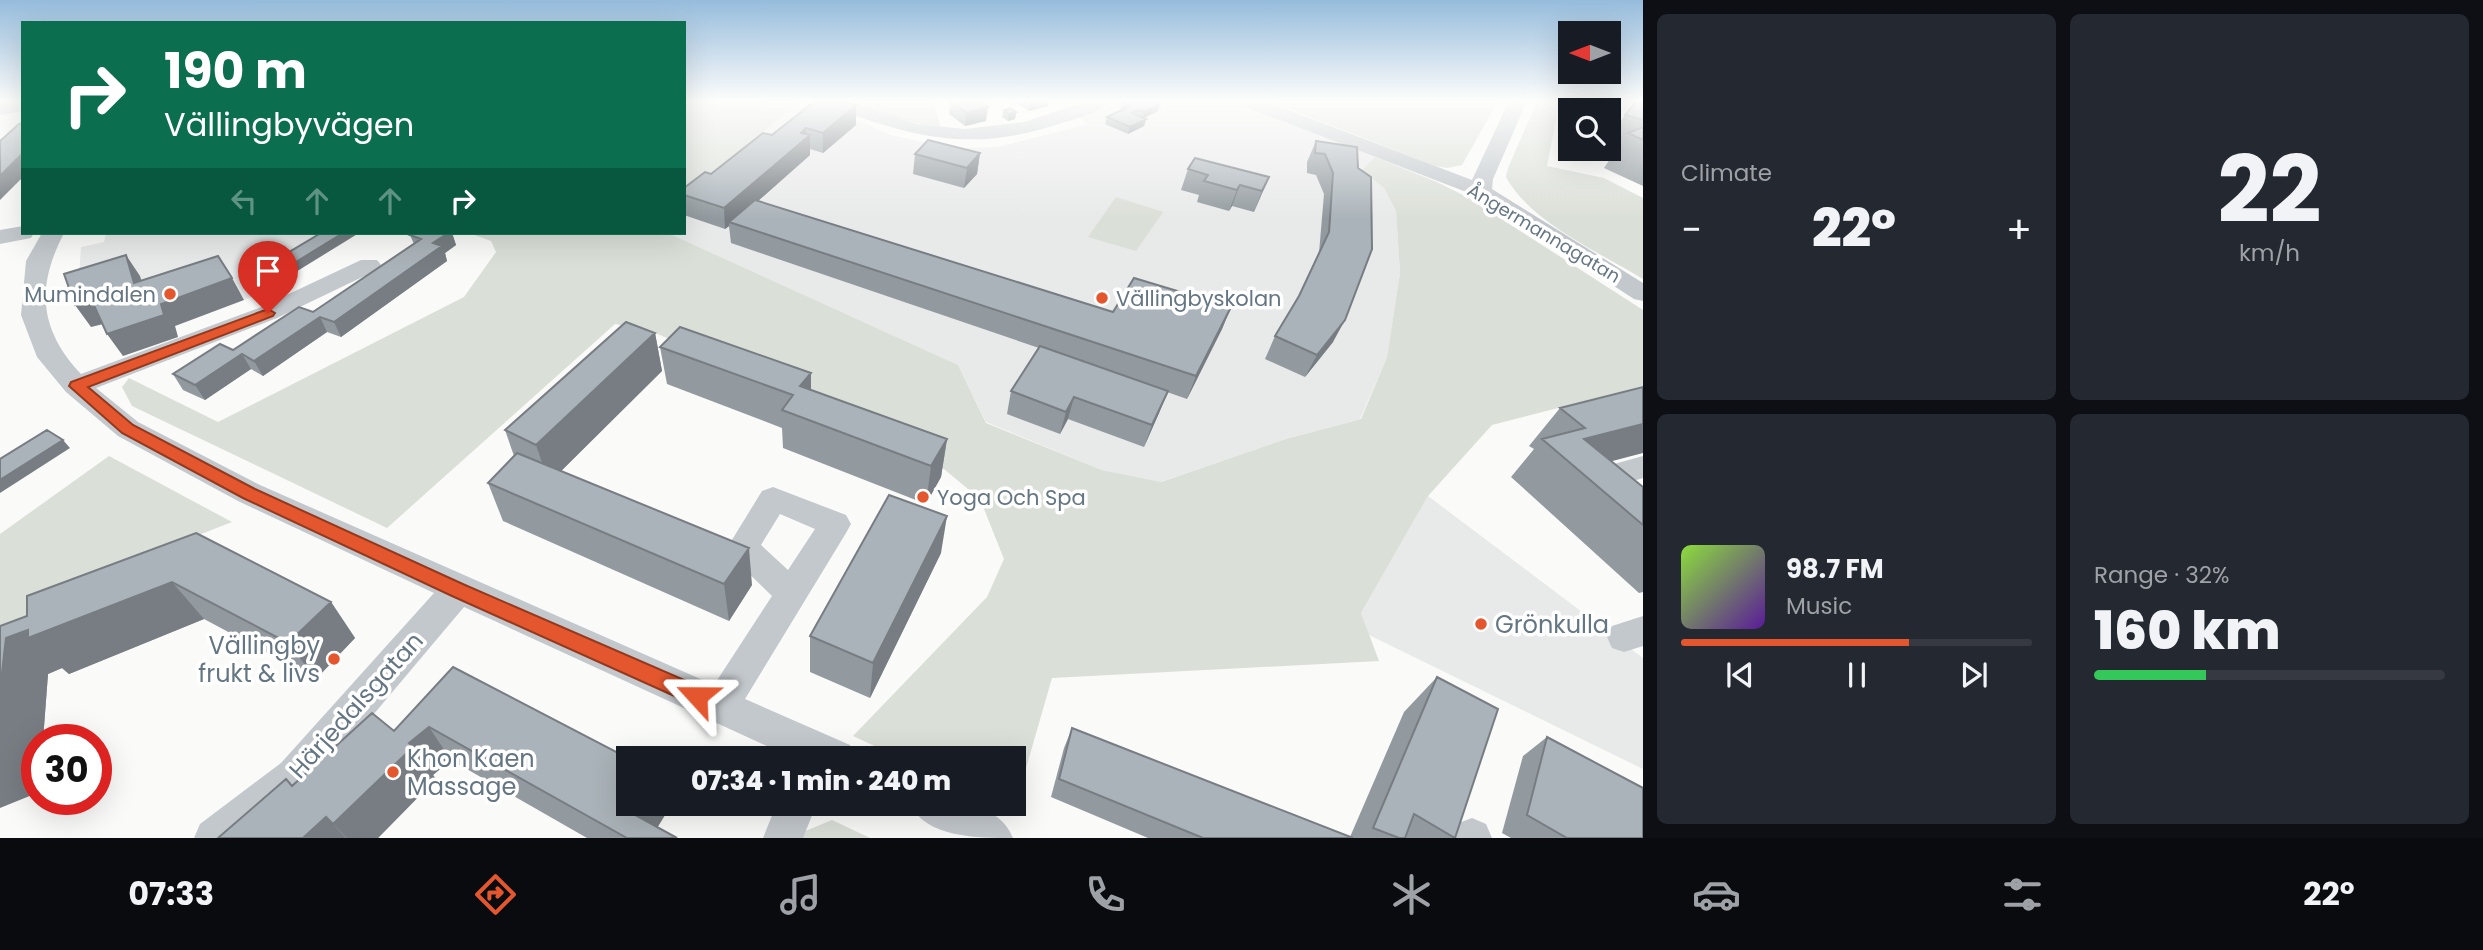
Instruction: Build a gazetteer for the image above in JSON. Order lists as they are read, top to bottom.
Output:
{
  "streets": {
    "street": ["Ångermannagatan", "Härjedalsgatan"]
  },
  "places": [
    "Mumindalen",
    "Vällingbyskolan",
    "Yoga Och Spa",
    "Grönkulla",
    "Vällingby frukt & livs",
    "Khon Kaen Massage"
  ],
  "north": "left",
  "page": {
    "tile": [
      "Climate",
      ["22", "km/h"],
      ["Range · 32%", "160 km"]
    ],
    "turn": ["190 m", "Vällingbyvägen"],
    "heat": ["−", "22°", "+"],
    "song": ["98.7 FM", "Music"],
    "limit": "30",
    "trip": "07:34 · 1 min · 240 m",
    "tabs": ["07:33", "22°"]
  }
}
